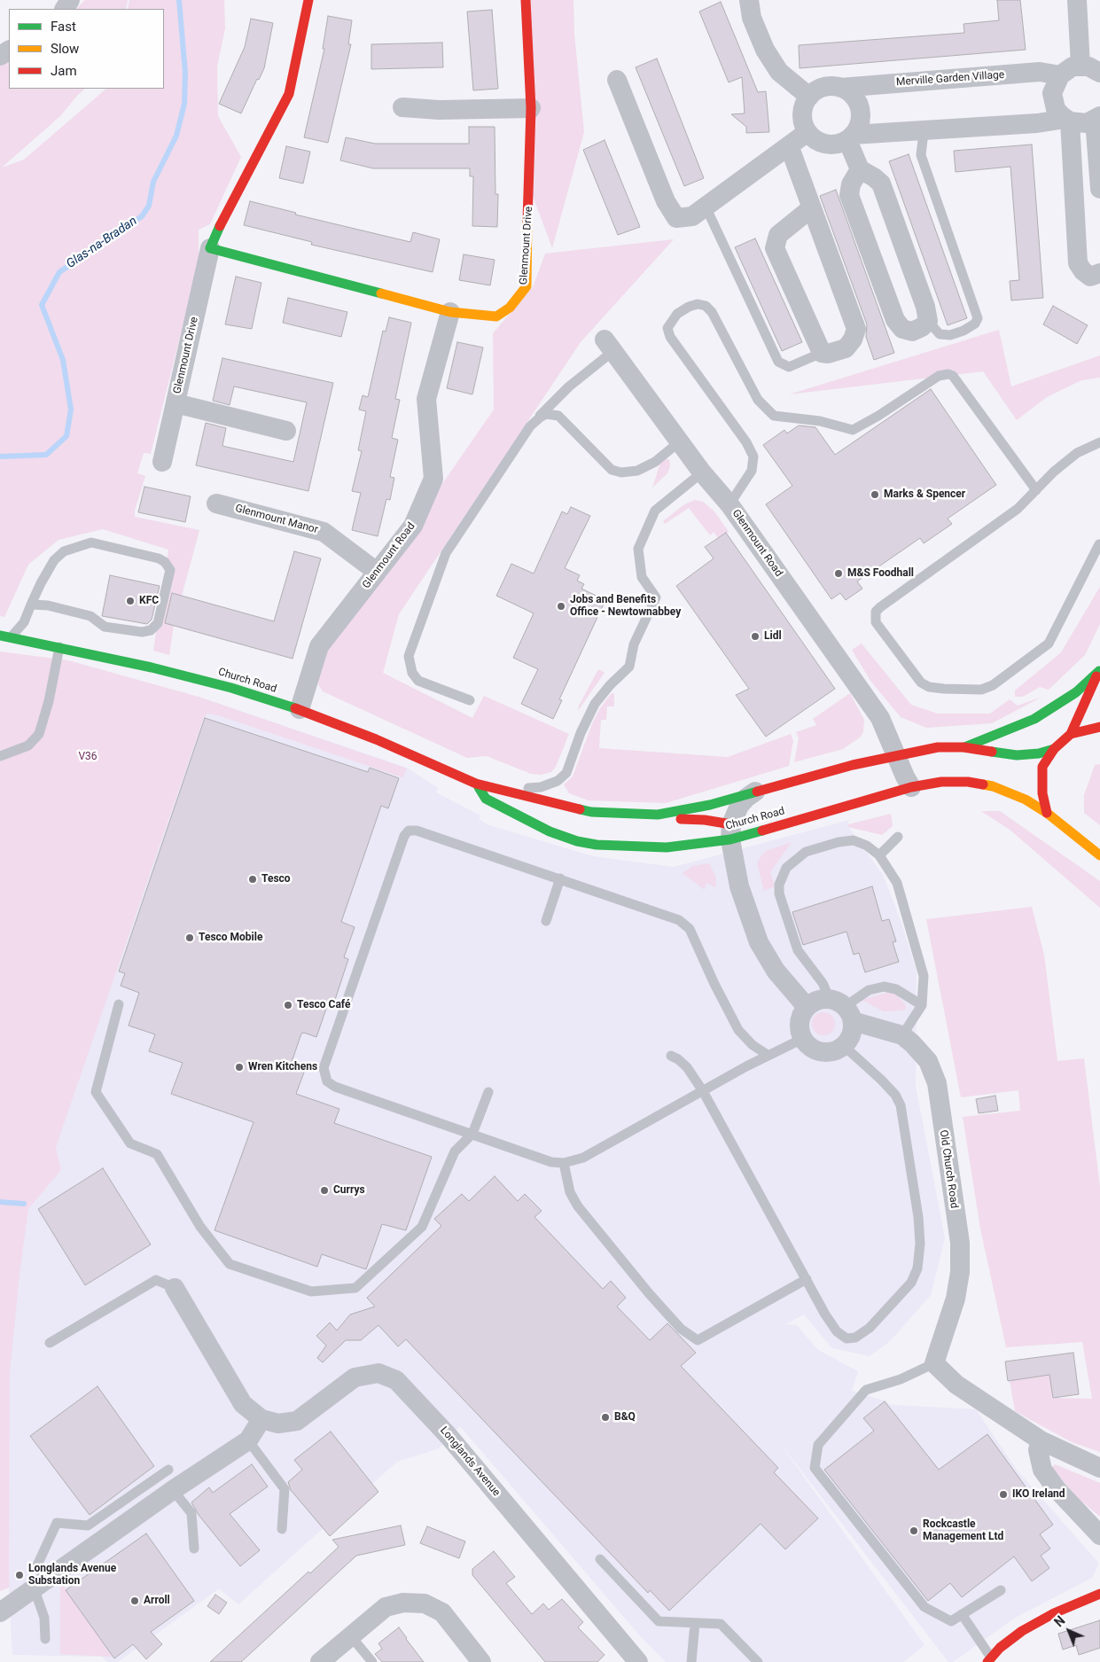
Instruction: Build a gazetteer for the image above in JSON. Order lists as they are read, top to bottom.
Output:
{
  "streets": {
    "street": [
      "Merville Garden Village",
      "Glenmount Drive",
      "Glenmount Manor",
      "Glenmount Road",
      "Church Road",
      "Old Church Road",
      "Longlands Avenue"
    ]
  },
  "crossings": [
    ["Glenmount Drive", "Glenmount Road"],
    ["Glenmount Manor", "Glenmount Road"],
    ["Glenmount Road", "Church Road"]
  ],
  "water": ["Glas-na-Bradan"],
  "parks": ["V36"],
  "places": [
    "Marks & Spencer",
    "M&S Foodhall",
    "KFC",
    "Jobs and Benefits Office - Newtownabbey",
    "Lidl",
    "Tesco",
    "Tesco Mobile",
    "Tesco Café",
    "Wren Kitchens",
    "Currys",
    "B&Q",
    "IKO Ireland",
    "Rockcastle Management Ltd",
    "Longlands Avenue Substation",
    "Arroll"
  ],
  "legend": ["Fast", "Slow", "Jam"],
  "north": "top left"
}
